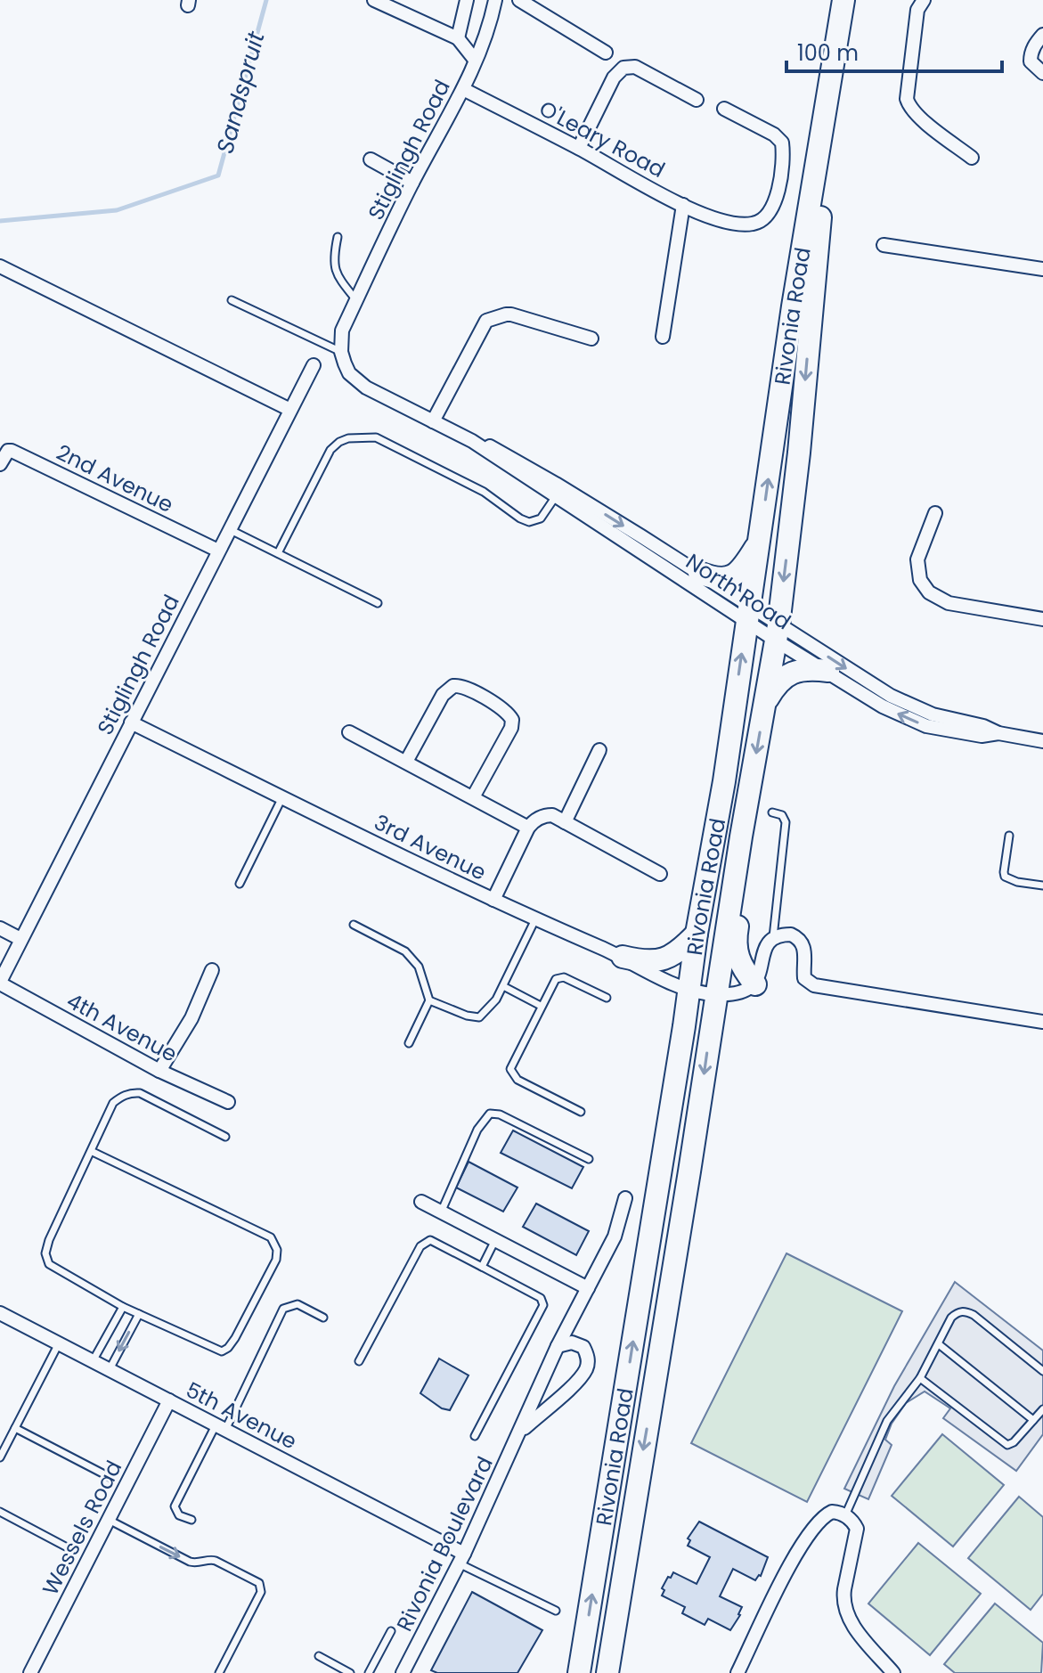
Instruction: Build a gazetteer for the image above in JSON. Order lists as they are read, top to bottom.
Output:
{
  "streets": {
    "main road": ["Rivonia Road"],
    "street": [
      "O'Leary Road",
      "Stiglingh Road",
      "2nd Avenue",
      "North Road",
      "3rd Avenue",
      "4th Avenue",
      "5th Avenue",
      "Wessels Road",
      "Rivonia Boulevard"
    ]
  },
  "crossings": [
    ["O'Leary Road", "Stiglingh Road"],
    ["Stiglingh Road", "2nd Avenue"],
    ["Stiglingh Road", "North Road"],
    ["Stiglingh Road", "3rd Avenue"],
    ["Stiglingh Road", "4th Avenue"],
    ["Rivonia Road", "North Road"],
    ["Rivonia Road", "3rd Avenue"],
    ["5th Avenue", "Wessels Road"],
    ["5th Avenue", "Rivonia Boulevard"]
  ],
  "water": ["Sandspruit"],
  "scale_bar": "100 m"
}
